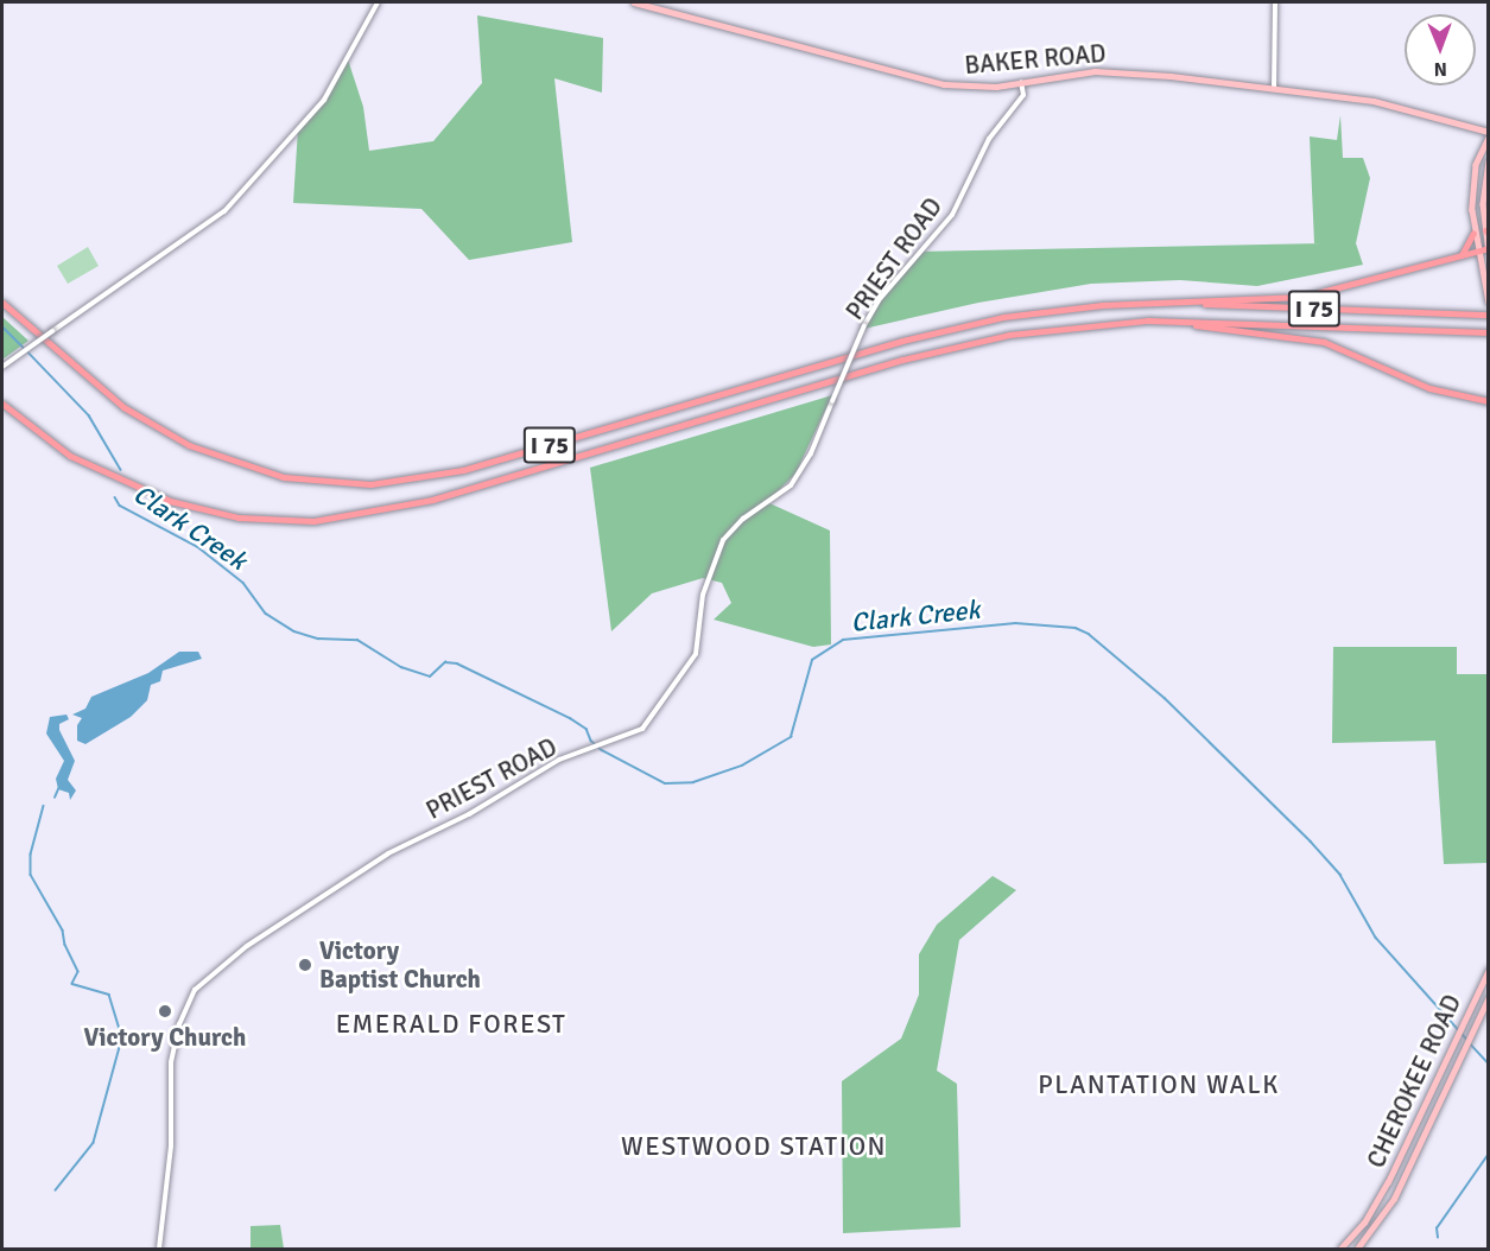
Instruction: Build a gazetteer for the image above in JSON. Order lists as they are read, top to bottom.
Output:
{
  "streets": {
    "highway": ["I 75"],
    "main road": ["BAKER ROAD", "CHEROKEE ROAD"],
    "street": ["PRIEST ROAD"]
  },
  "crossings": [
    ["BAKER ROAD", "PRIEST ROAD"]
  ],
  "districts": ["EMERALD FOREST", "PLANTATION WALK", "WESTWOOD STATION"],
  "water": ["Clark Creek"],
  "places": ["Victory Baptist Church", "Victory Church"],
  "north": "bottom"
}
